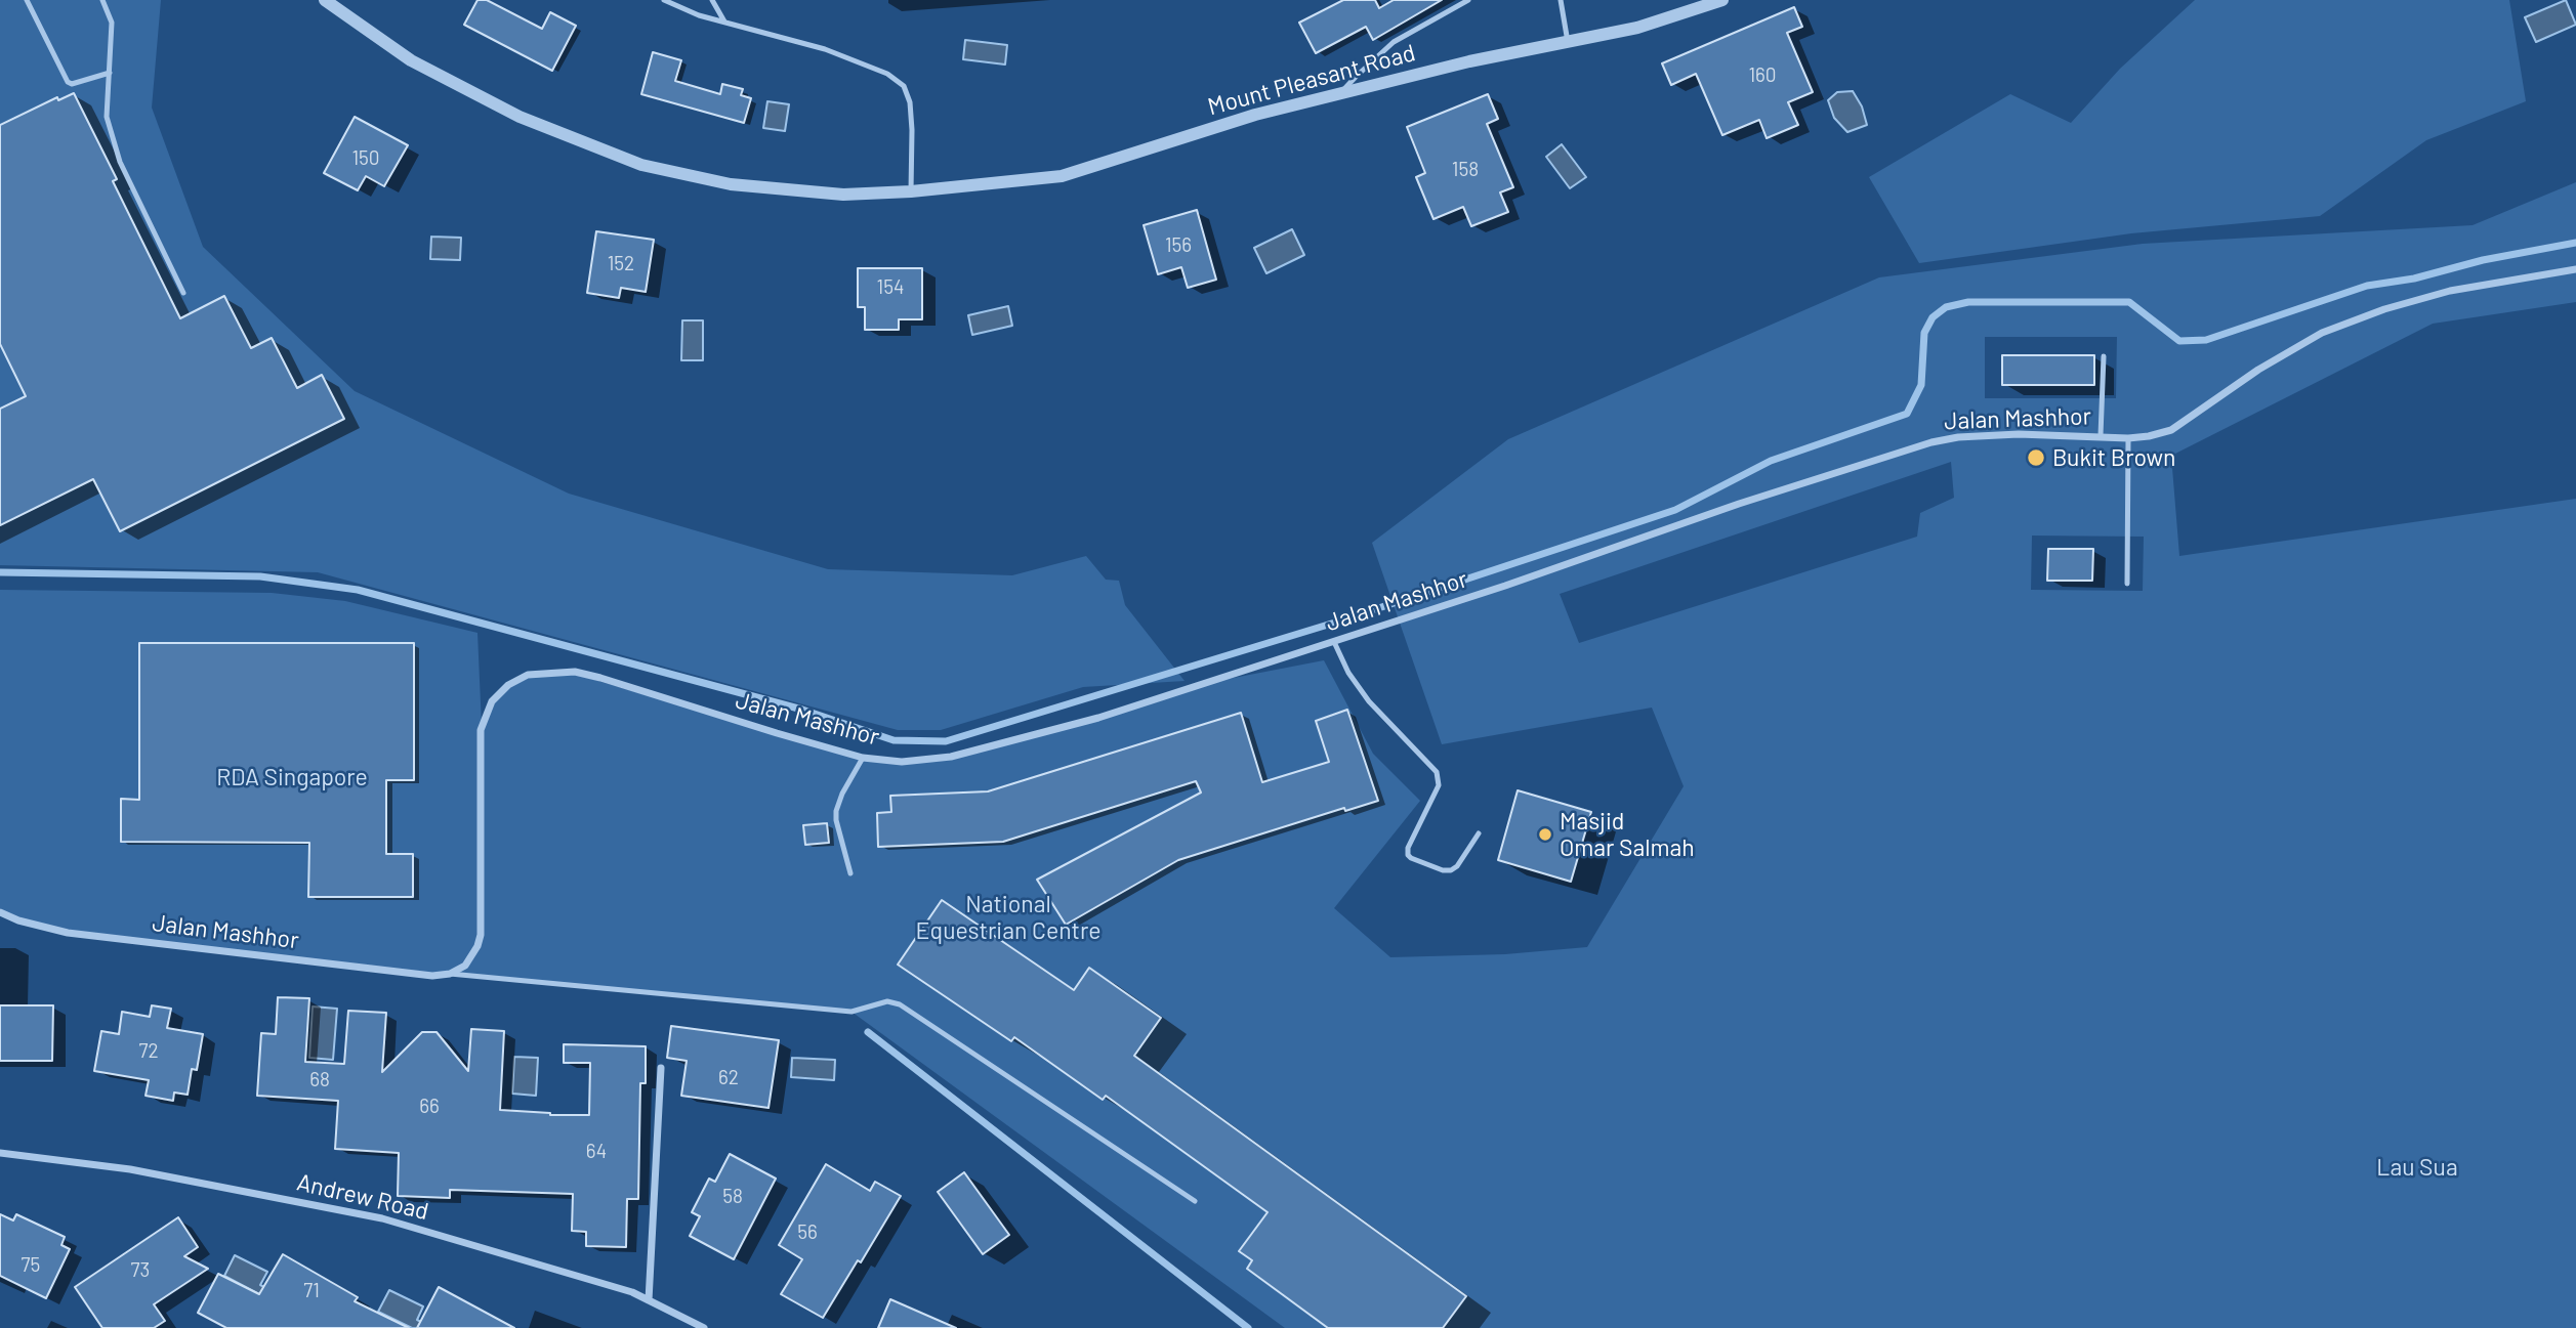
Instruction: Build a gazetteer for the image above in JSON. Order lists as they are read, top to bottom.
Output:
{
  "streets": {
    "street": ["Mount Pleasant Road", "Jalan Mashhor", "Andrew Road"]
  },
  "parks": ["RDA Singapore", "National Equestrian Centre", "Lau Sua"],
  "places": ["Bukit Brown", "Masjid Omar Salmah"],
  "house_numbers": [
    "160",
    "150",
    "158",
    "156",
    "152",
    "154",
    "72",
    "62",
    "68",
    "66",
    "64",
    "58",
    "56",
    "75",
    "73",
    "71"
  ]
}
